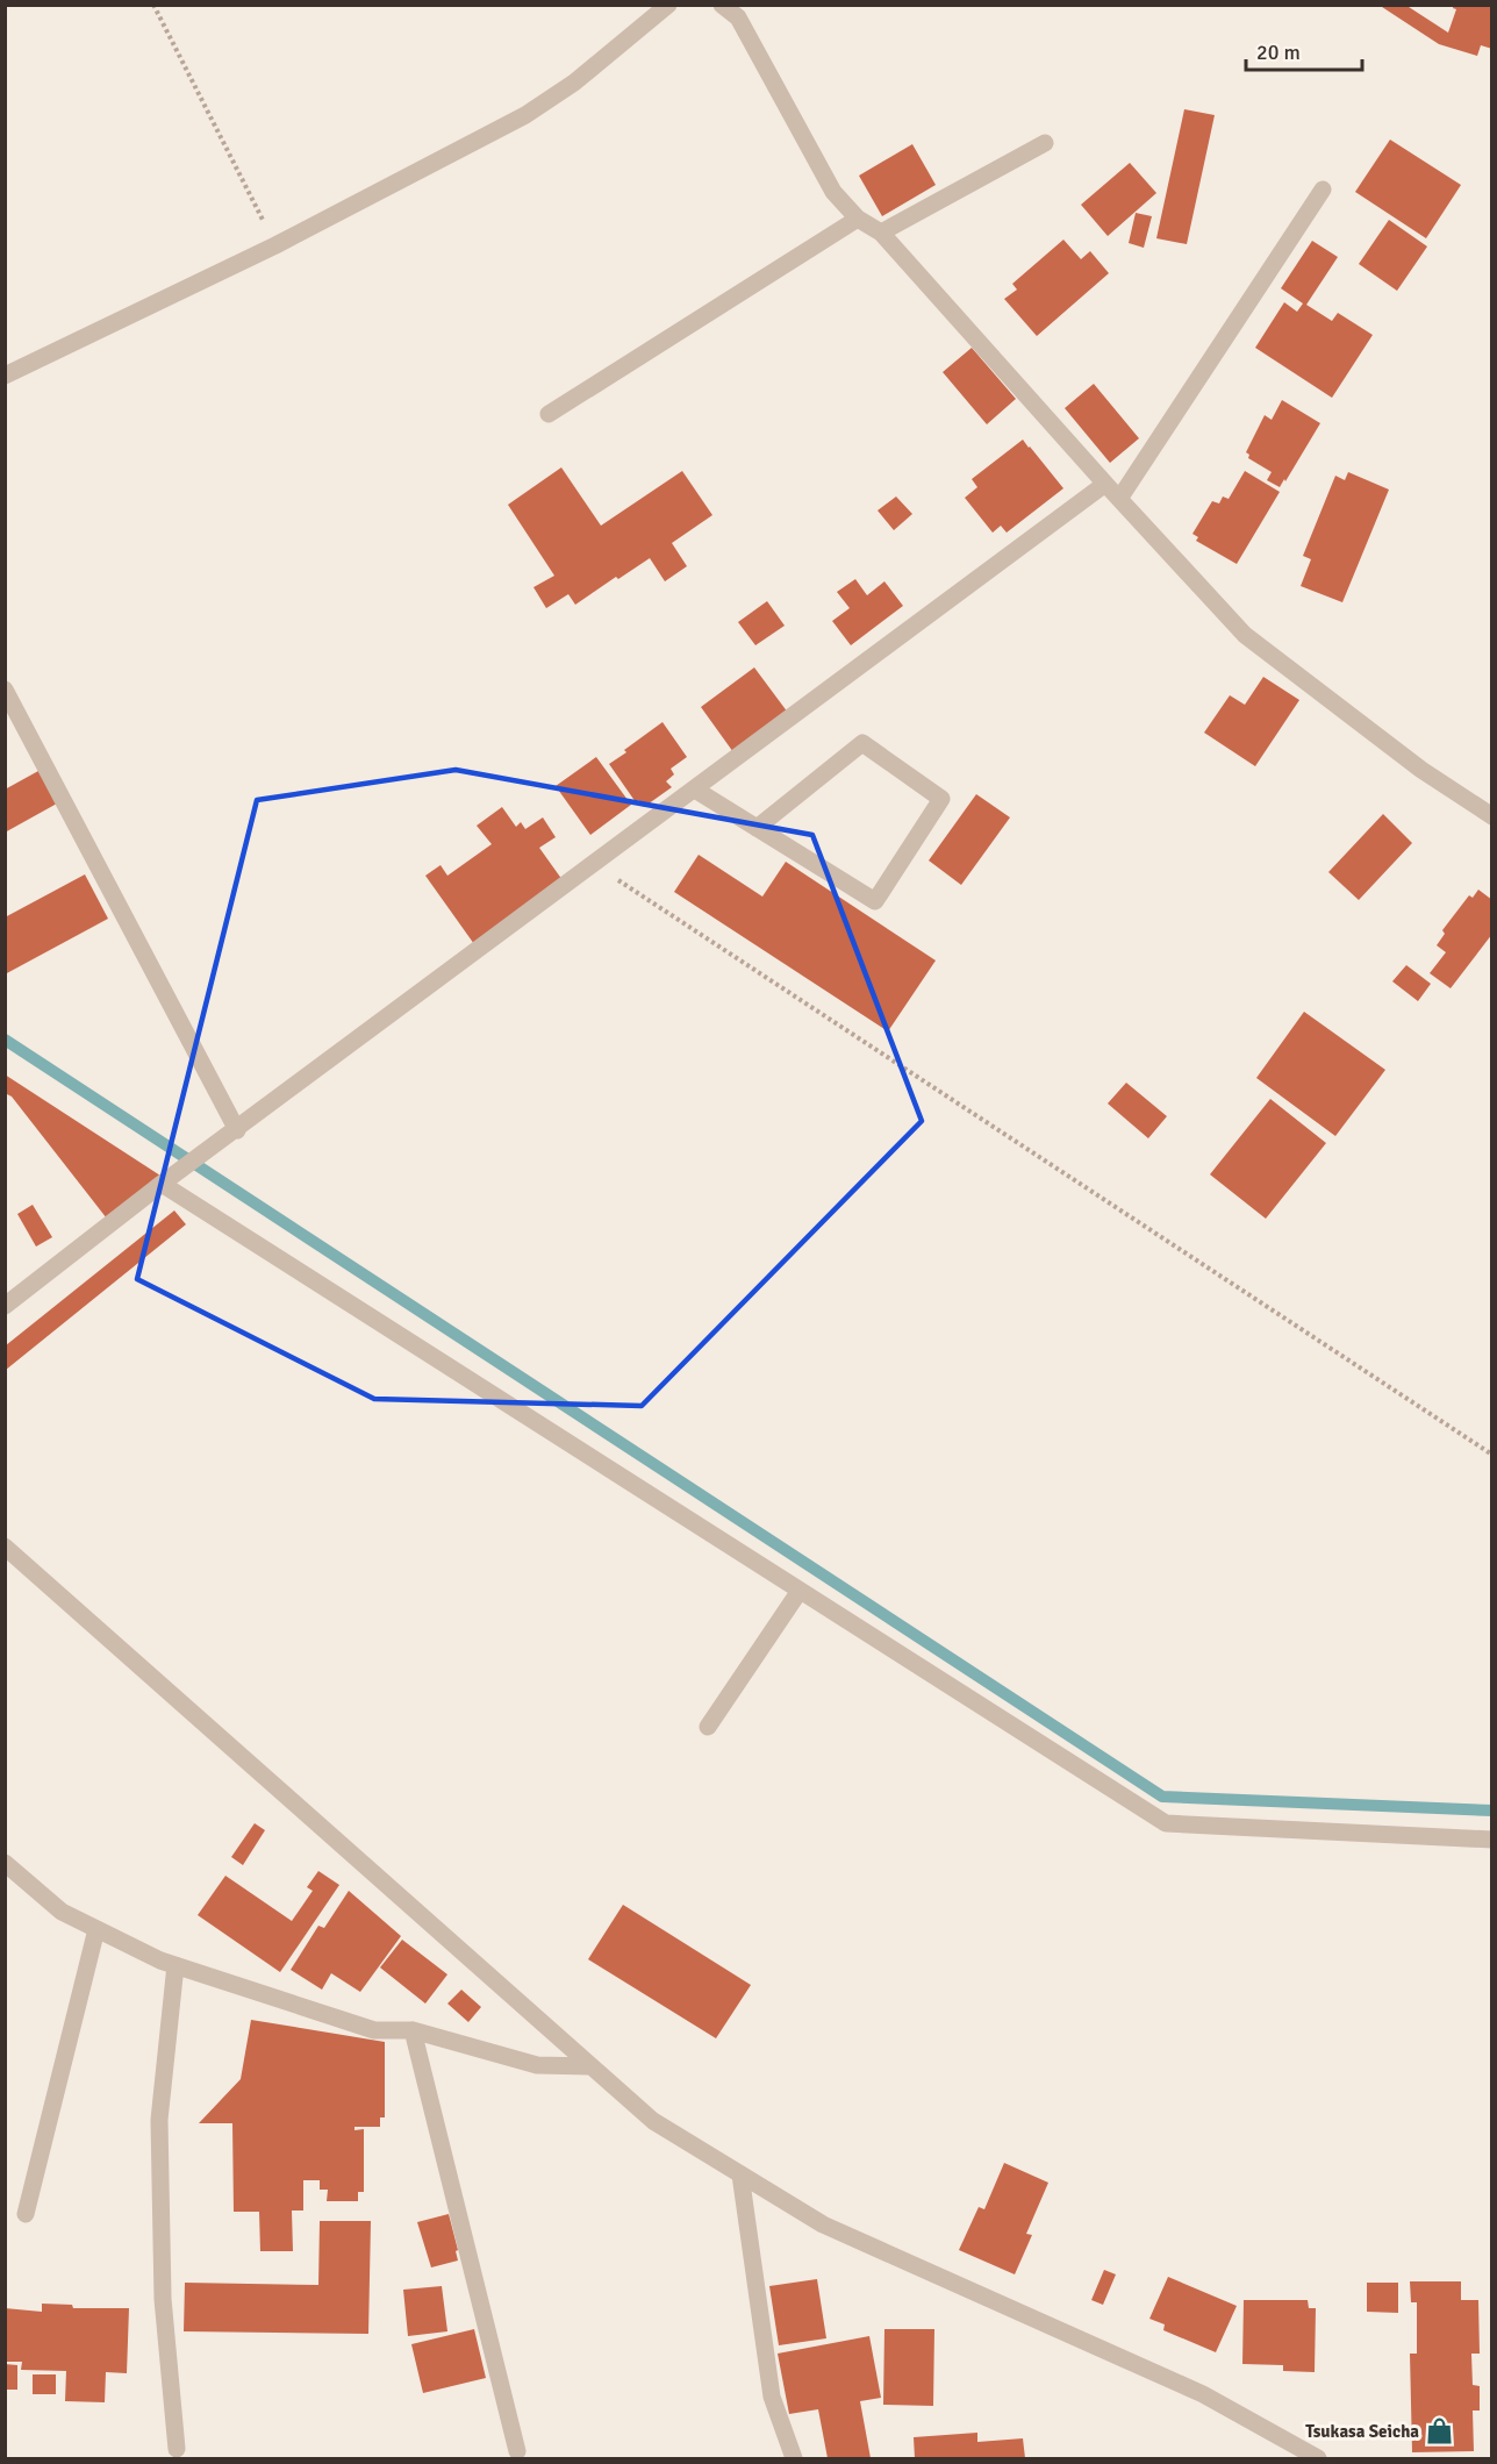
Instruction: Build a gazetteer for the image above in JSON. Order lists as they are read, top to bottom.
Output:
{
  "places": {
    "shop": ["Tsukasa Seicha"]
  },
  "scale_bar": "20 m"
}
